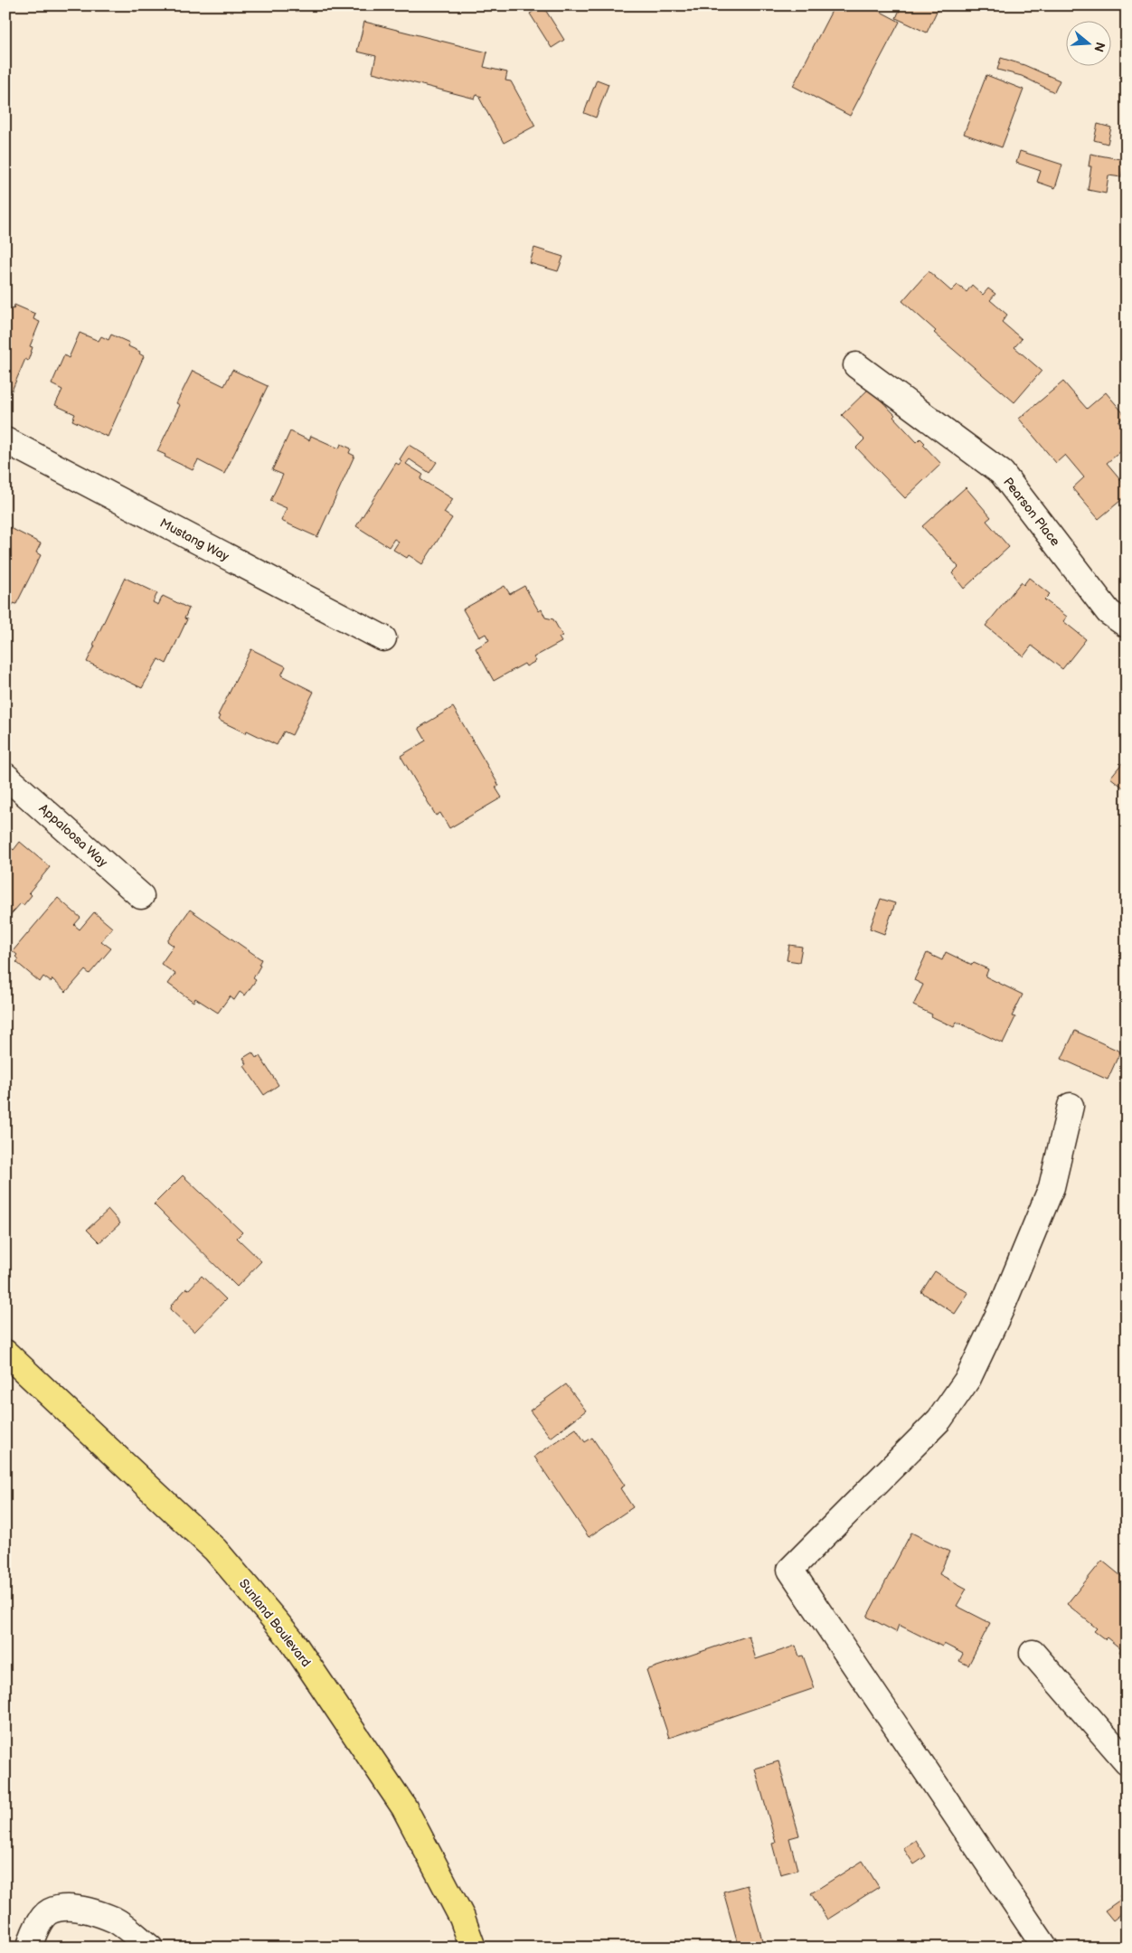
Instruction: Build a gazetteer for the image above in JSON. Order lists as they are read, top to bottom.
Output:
{
  "streets": {
    "main road": ["Sunland Boulevard"],
    "street": ["Pearson Place", "Mustang Way", "Appaloosa Way"]
  },
  "north": "right"
}
